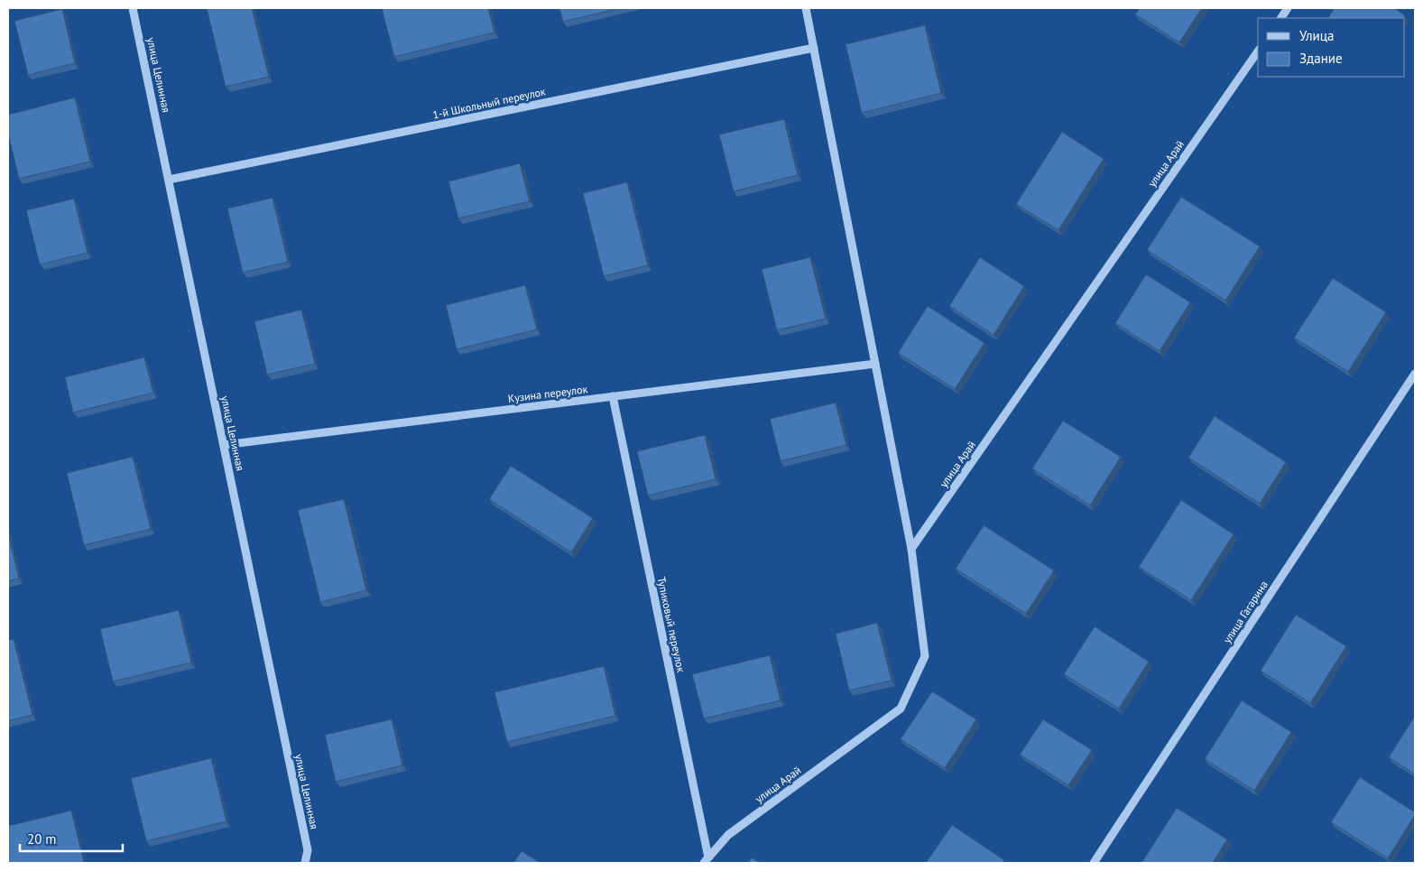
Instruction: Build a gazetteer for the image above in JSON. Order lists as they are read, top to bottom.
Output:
{
  "streets": {
    "street": [
      "улица Целинная",
      "1-й Школьный переулок",
      "улица Арай",
      "Кузина переулок",
      "улица Гагарина",
      "Тупиковый переулок"
    ]
  },
  "crossings": [
    ["улица Целинная", "1-й Школьный переулок"],
    ["улица Целинная", "Кузина переулок"],
    ["улица Арай", "Тупиковый переулок"],
    ["Кузина переулок", "Тупиковый переулок"]
  ],
  "legend": ["Улица", "Здание"],
  "scale_bar": "20 m"
}
